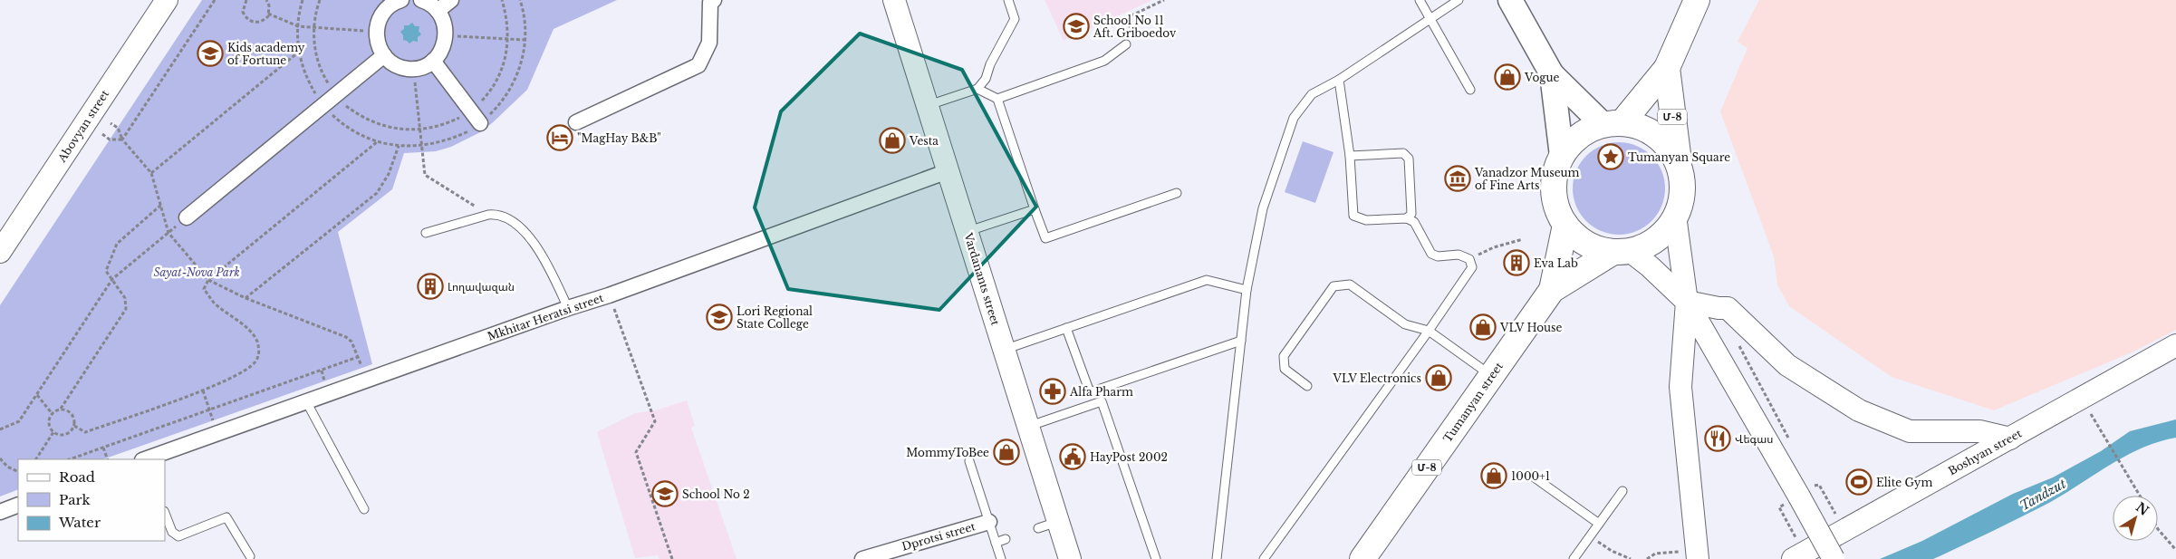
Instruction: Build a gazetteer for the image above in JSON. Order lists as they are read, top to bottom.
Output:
{
  "streets": {
    "highway": ["Մ-8", "Tumanyan street"],
    "street": [
      "Abovyan street",
      "Vardanants street",
      "Mkhitar Heratsi street",
      "Boshyan street",
      "Dprotsi street"
    ]
  },
  "crossings": [
    ["Մ-8", "Tumanyan street"],
    ["Vardanants street", "Mkhitar Heratsi street"]
  ],
  "water": ["Tandzut"],
  "parks": ["Sayat-Nova Park"],
  "places": {
    "school or university": [
      "School No 11 Aft. Griboedov",
      "Kids academy of Fortune",
      "Lori Regional State College",
      "School No 2"
    ],
    "shop": [
      "Vogue",
      "Vesta",
      "VLV House",
      "VLV Electronics",
      "MommyToBee",
      "1000+1"
    ],
    "hotel": ["\"MagHay B&B\""],
    "place": ["Tumanyan Square"],
    "museum": ["Vanadzor Museum of Fine Arts"],
    "building": ["Eva Lab", "Լողավազան"],
    "pharmacy": ["Alfa Pharm"],
    "restaurant": ["Վեգաս"],
    "public building": ["HayPost 2002"],
    "sports": ["Elite Gym"]
  },
  "legend": ["Road", "Park", "Water"],
  "north": "top right"
}
